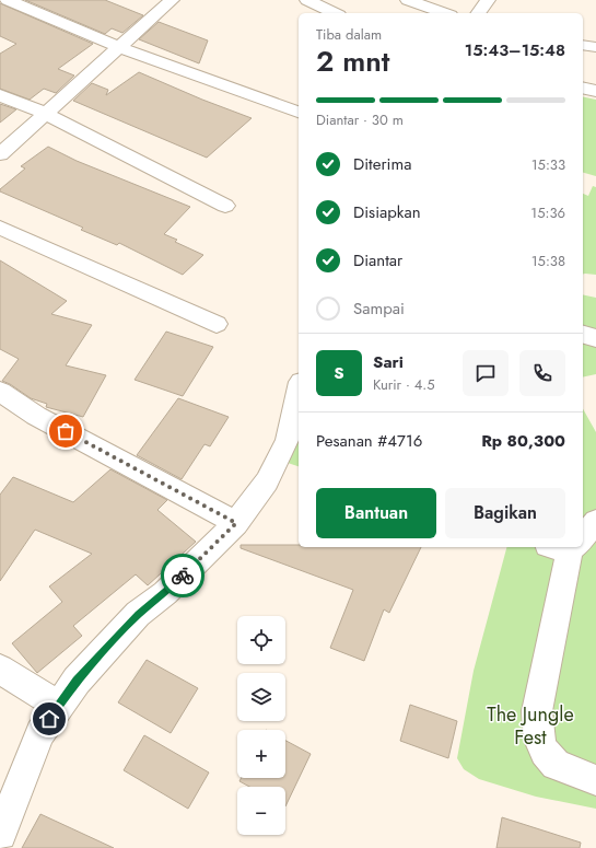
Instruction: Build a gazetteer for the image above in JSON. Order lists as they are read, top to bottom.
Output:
{
  "parks": ["The Jungle Fest"],
  "page": {
    "heading": ["2 mnt", "Tiba dalam", "15:43–15:48"],
    "panel": [
      "Sari",
      "Kurir · 4.5",
      "Pesanan #4716",
      "Rp 80,300"
    ],
    "bar": "Diantar · 30 m",
    "list": [
      ["Diterima", "15:33"],
      ["Disiapkan", "15:36"],
      ["Diantar", "15:38"],
      "Sampai"
    ],
    "round": "S",
    "buttons": ["Bantuan", "Bagikan"],
    "map_buttons": ["+", "−"]
  }
}
